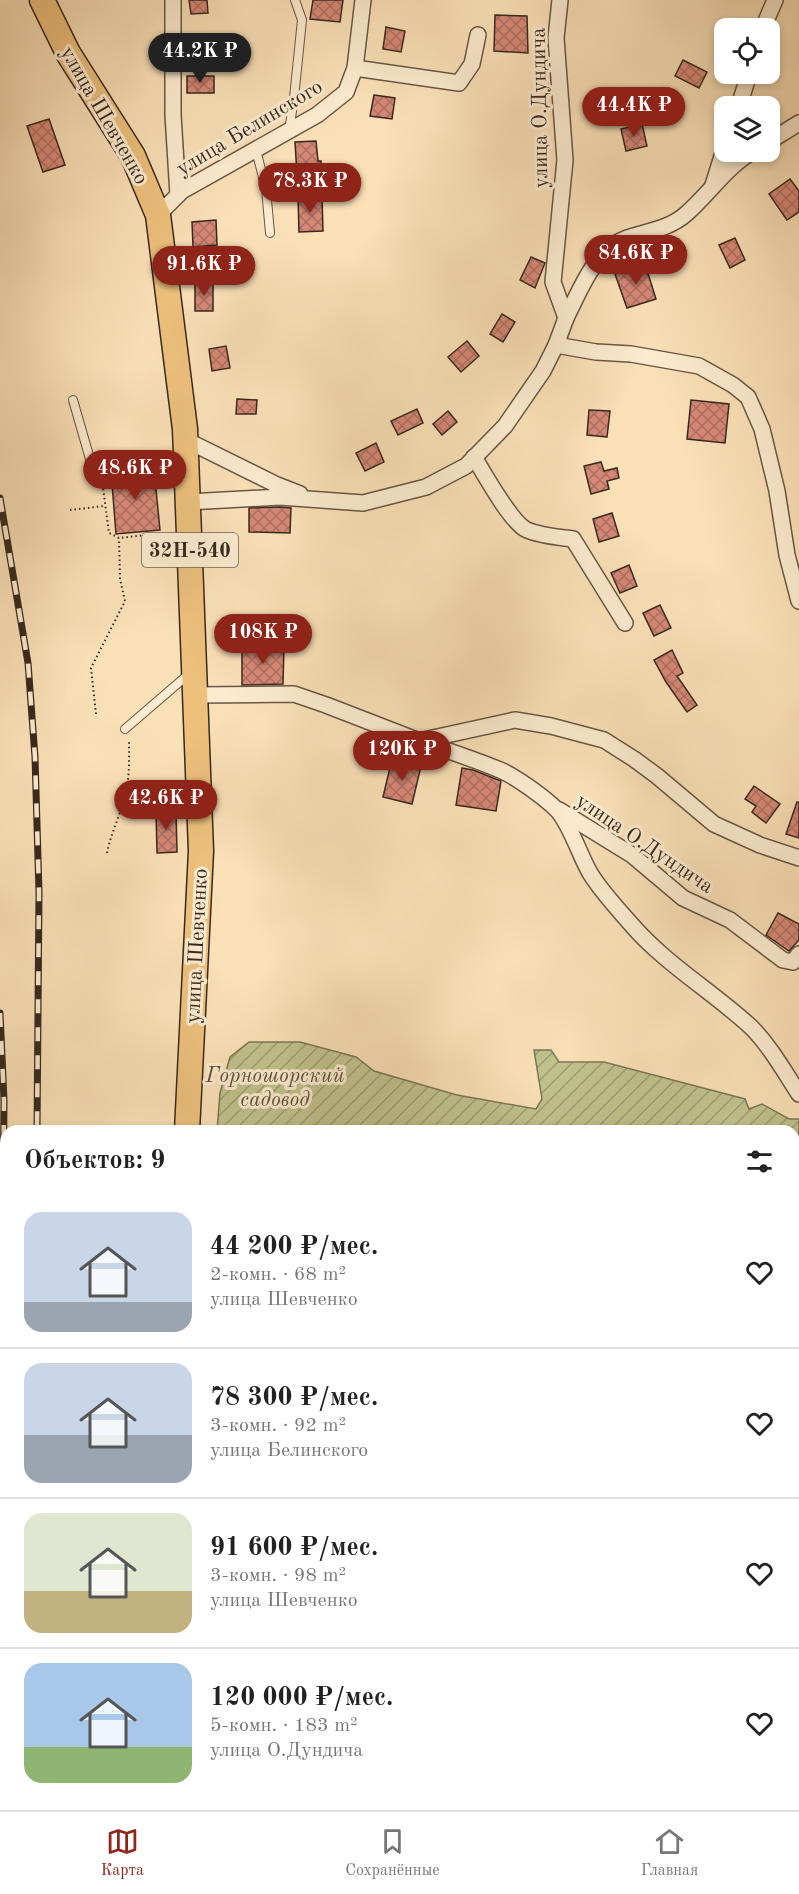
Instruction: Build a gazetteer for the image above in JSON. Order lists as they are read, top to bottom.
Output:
{
  "streets": {
    "main road": ["улица Шевченко", "32Н-540"],
    "street": ["улица О.Дундича", "улица Белинского"]
  },
  "crossings": [
    ["улица О.Дундича", "улица Шевченко"],
    ["улица Шевченко", "улица Белинского"]
  ],
  "parks": ["Горношорский садовод"],
  "page": {
    "price": [
      "44.2K ₽",
      "44.4K ₽",
      "78.3K ₽",
      "84.6K ₽",
      "91.6K ₽",
      "48.6K ₽",
      "108K ₽",
      "120K ₽",
      "42.6K ₽"
    ],
    "heading": "Объектов: 9",
    "list": [
      {
        "name": "44 200 ₽/мес.",
        "note": "2-комн. · 68 m² · улица Шевченко"
      },
      {
        "name": "78 300 ₽/мес.",
        "note": "3-комн. · 92 m² · улица Белинского"
      },
      {
        "name": "91 600 ₽/мес.",
        "note": "3-комн. · 98 m² · улица Шевченко"
      },
      {
        "name": "120 000 ₽/мес.",
        "note": "5-комн. · 183 m² · улица О.Дундича"
      }
    ],
    "tabs": ["Карта", "Сохранённые", "Главная"]
  }
}
